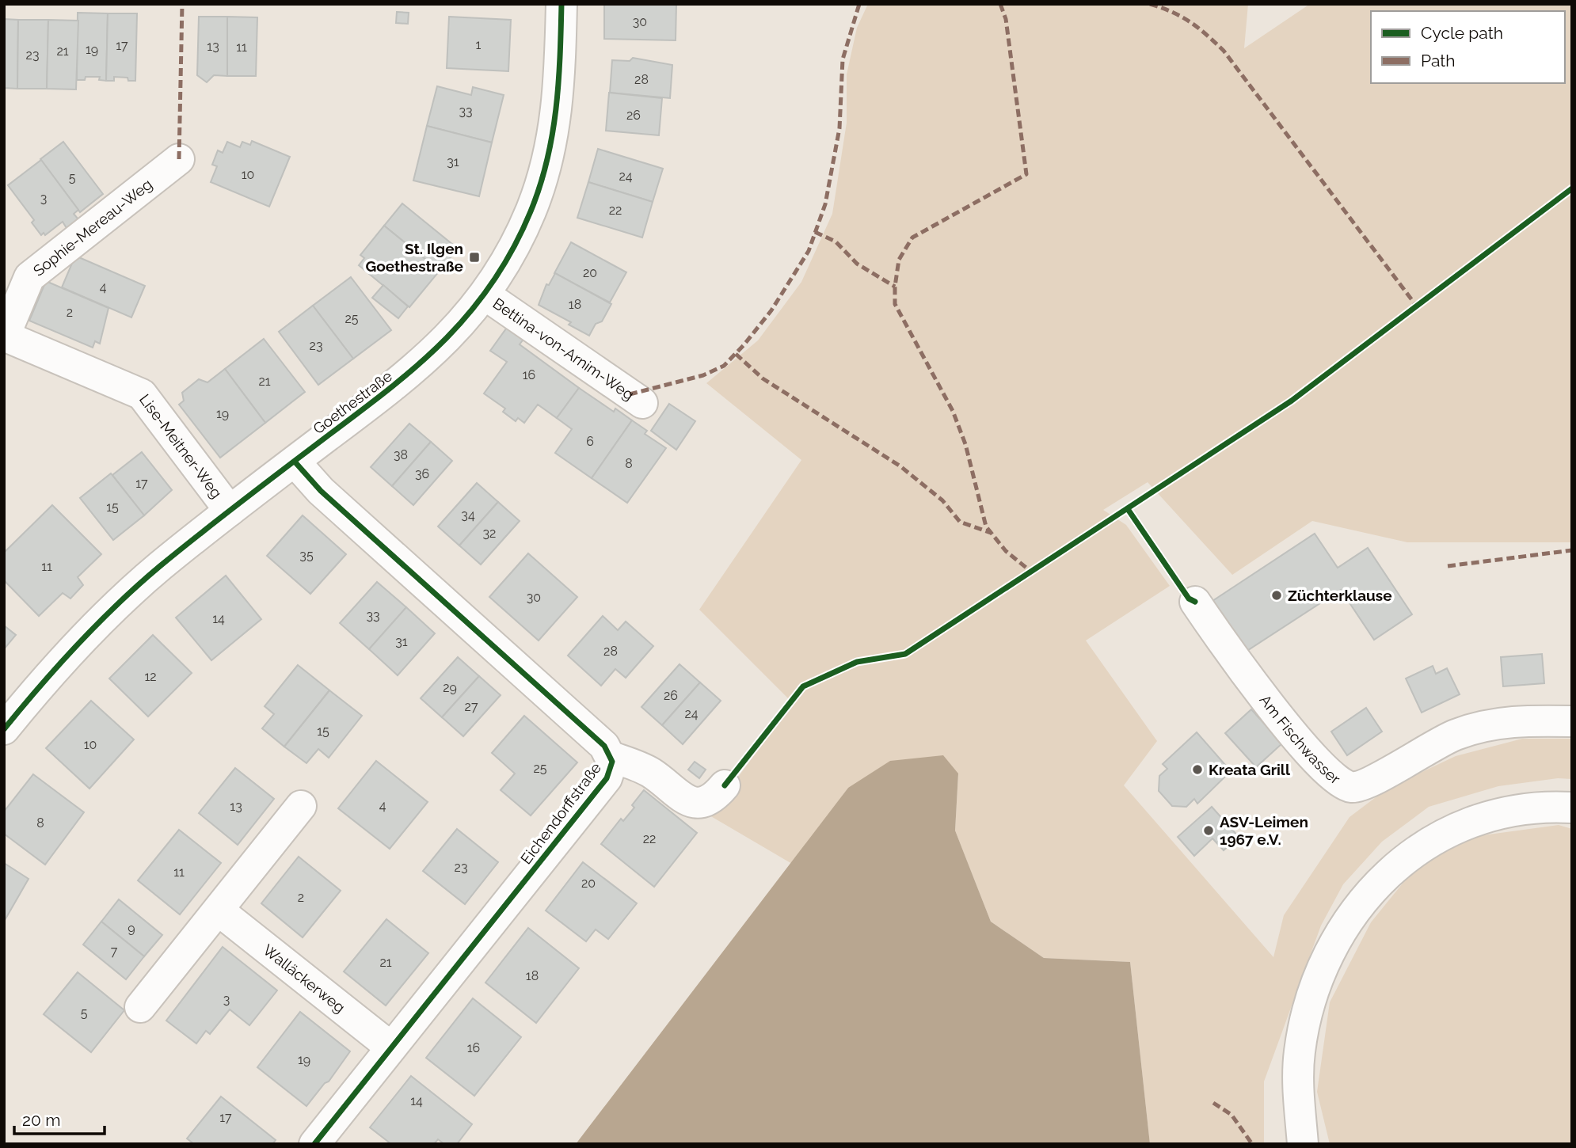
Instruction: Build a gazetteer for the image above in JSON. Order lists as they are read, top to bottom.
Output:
{
  "streets": {
    "street": [
      "Sophie-Mereau-Weg",
      "Bettina-von-Arnim-Weg",
      "Goethestraße",
      "Lise-Meitner-Weg",
      "Am Fischwasser",
      "Eichendorffstraße",
      "Walläckerweg"
    ]
  },
  "crossings": [
    ["Sophie-Mereau-Weg", "Lise-Meitner-Weg"],
    ["Bettina-von-Arnim-Weg", "Goethestraße"],
    ["Goethestraße", "Lise-Meitner-Weg"],
    ["Goethestraße", "Eichendorffstraße"],
    ["Eichendorffstraße", "Walläckerweg"]
  ],
  "places": {
    "transit": ["St. Ilgen Goethestraße"],
    "other": ["Züchterklause", "Kreata Grill", "ASV-Leimen 1967 e.V."]
  },
  "house_numbers": [
    "30",
    "1",
    "17",
    "13",
    "11",
    "19",
    "21",
    "23",
    "28",
    "33",
    "26",
    "31",
    "10",
    "24",
    "5",
    "3",
    "22",
    "20",
    "4",
    "18",
    "2",
    "25",
    "23",
    "16",
    "21",
    "19",
    "6",
    "38",
    "8",
    "36",
    "17",
    "15",
    "34",
    "32",
    "35",
    "11",
    "30",
    "33",
    "14",
    "31",
    "28",
    "12",
    "29",
    "26",
    "27",
    "24",
    "15",
    "10",
    "25",
    "4",
    "13",
    "8",
    "22",
    "23",
    "11",
    "20",
    "2",
    "9",
    "7",
    "21",
    "18",
    "3",
    "5",
    "16",
    "19",
    "14",
    "17"
  ],
  "legend": ["Cycle path", "Path"],
  "scale_bar": "20 m"
}
